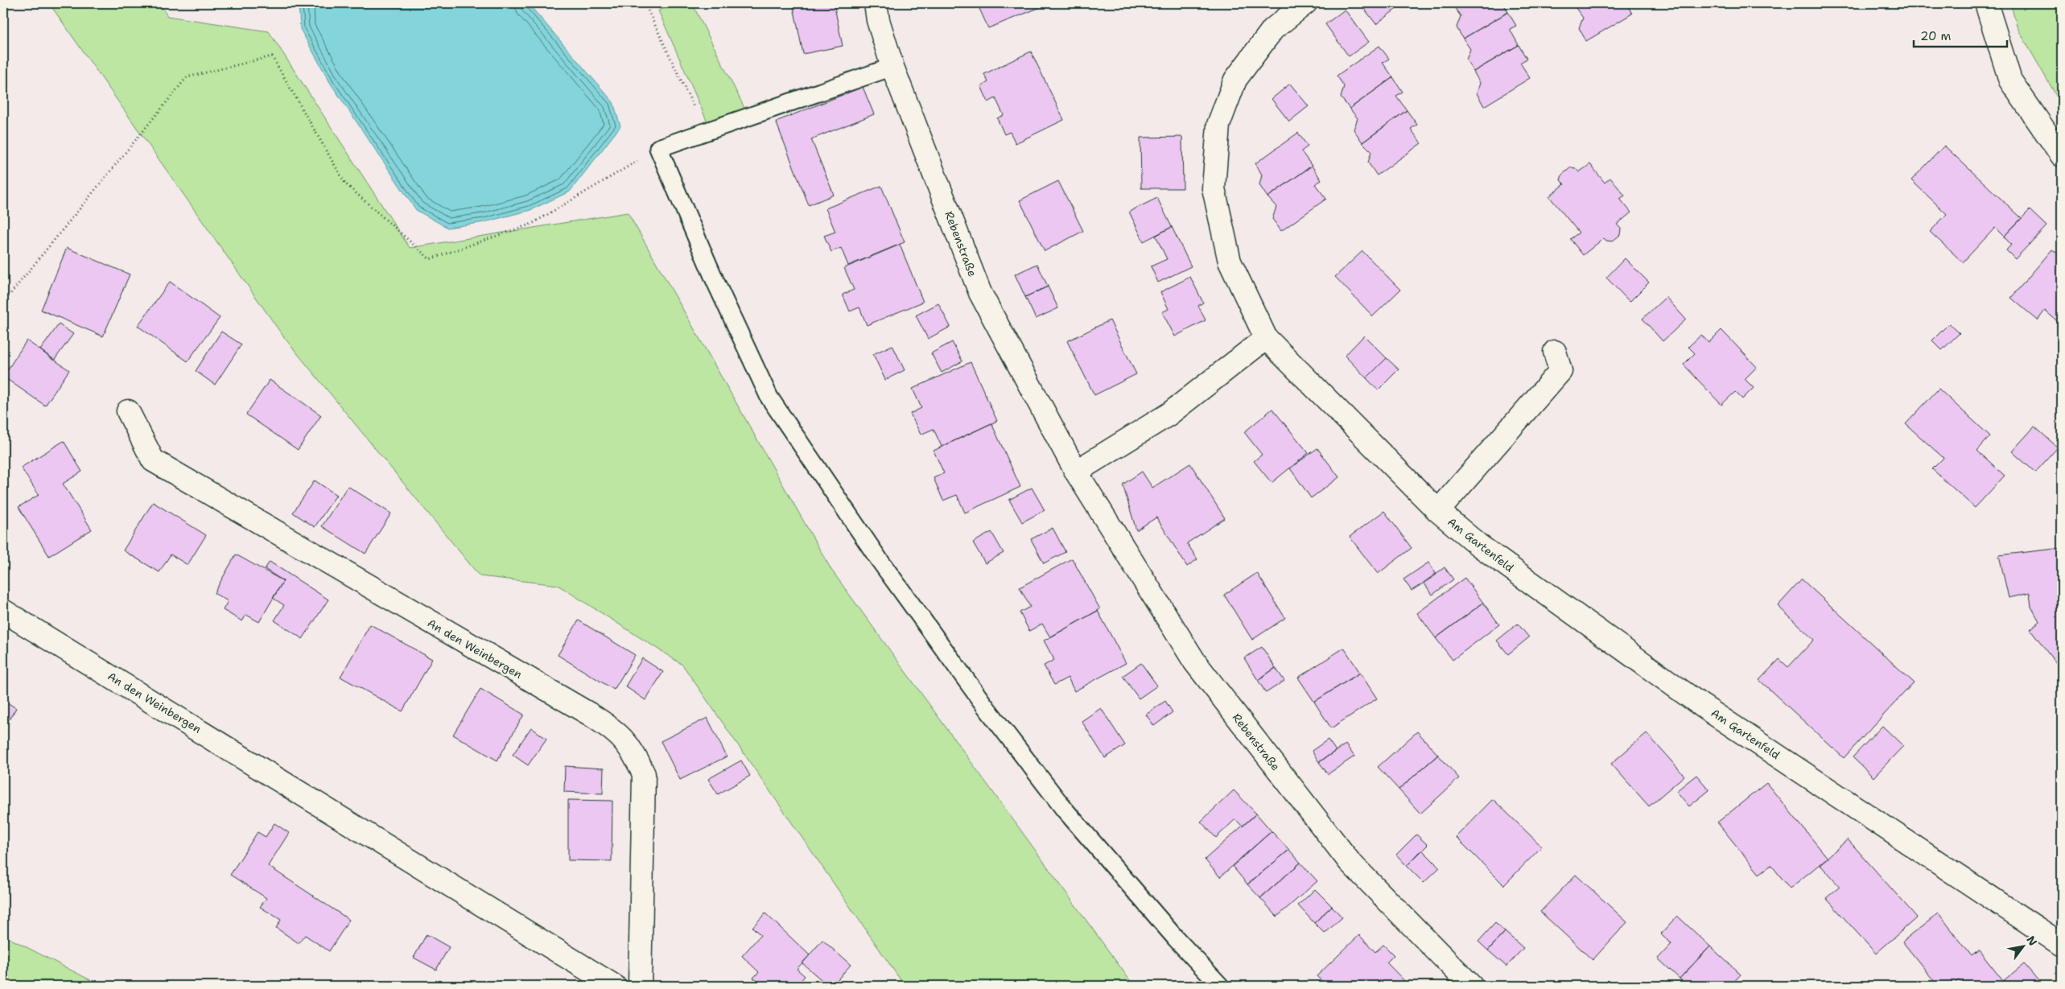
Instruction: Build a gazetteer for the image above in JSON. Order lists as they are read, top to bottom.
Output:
{
  "streets": {
    "street": ["Rebenstraße", "Am Gartenfeld", "An den Weinbergen"]
  },
  "scale_bar": "20 m",
  "north": "top right"
}
